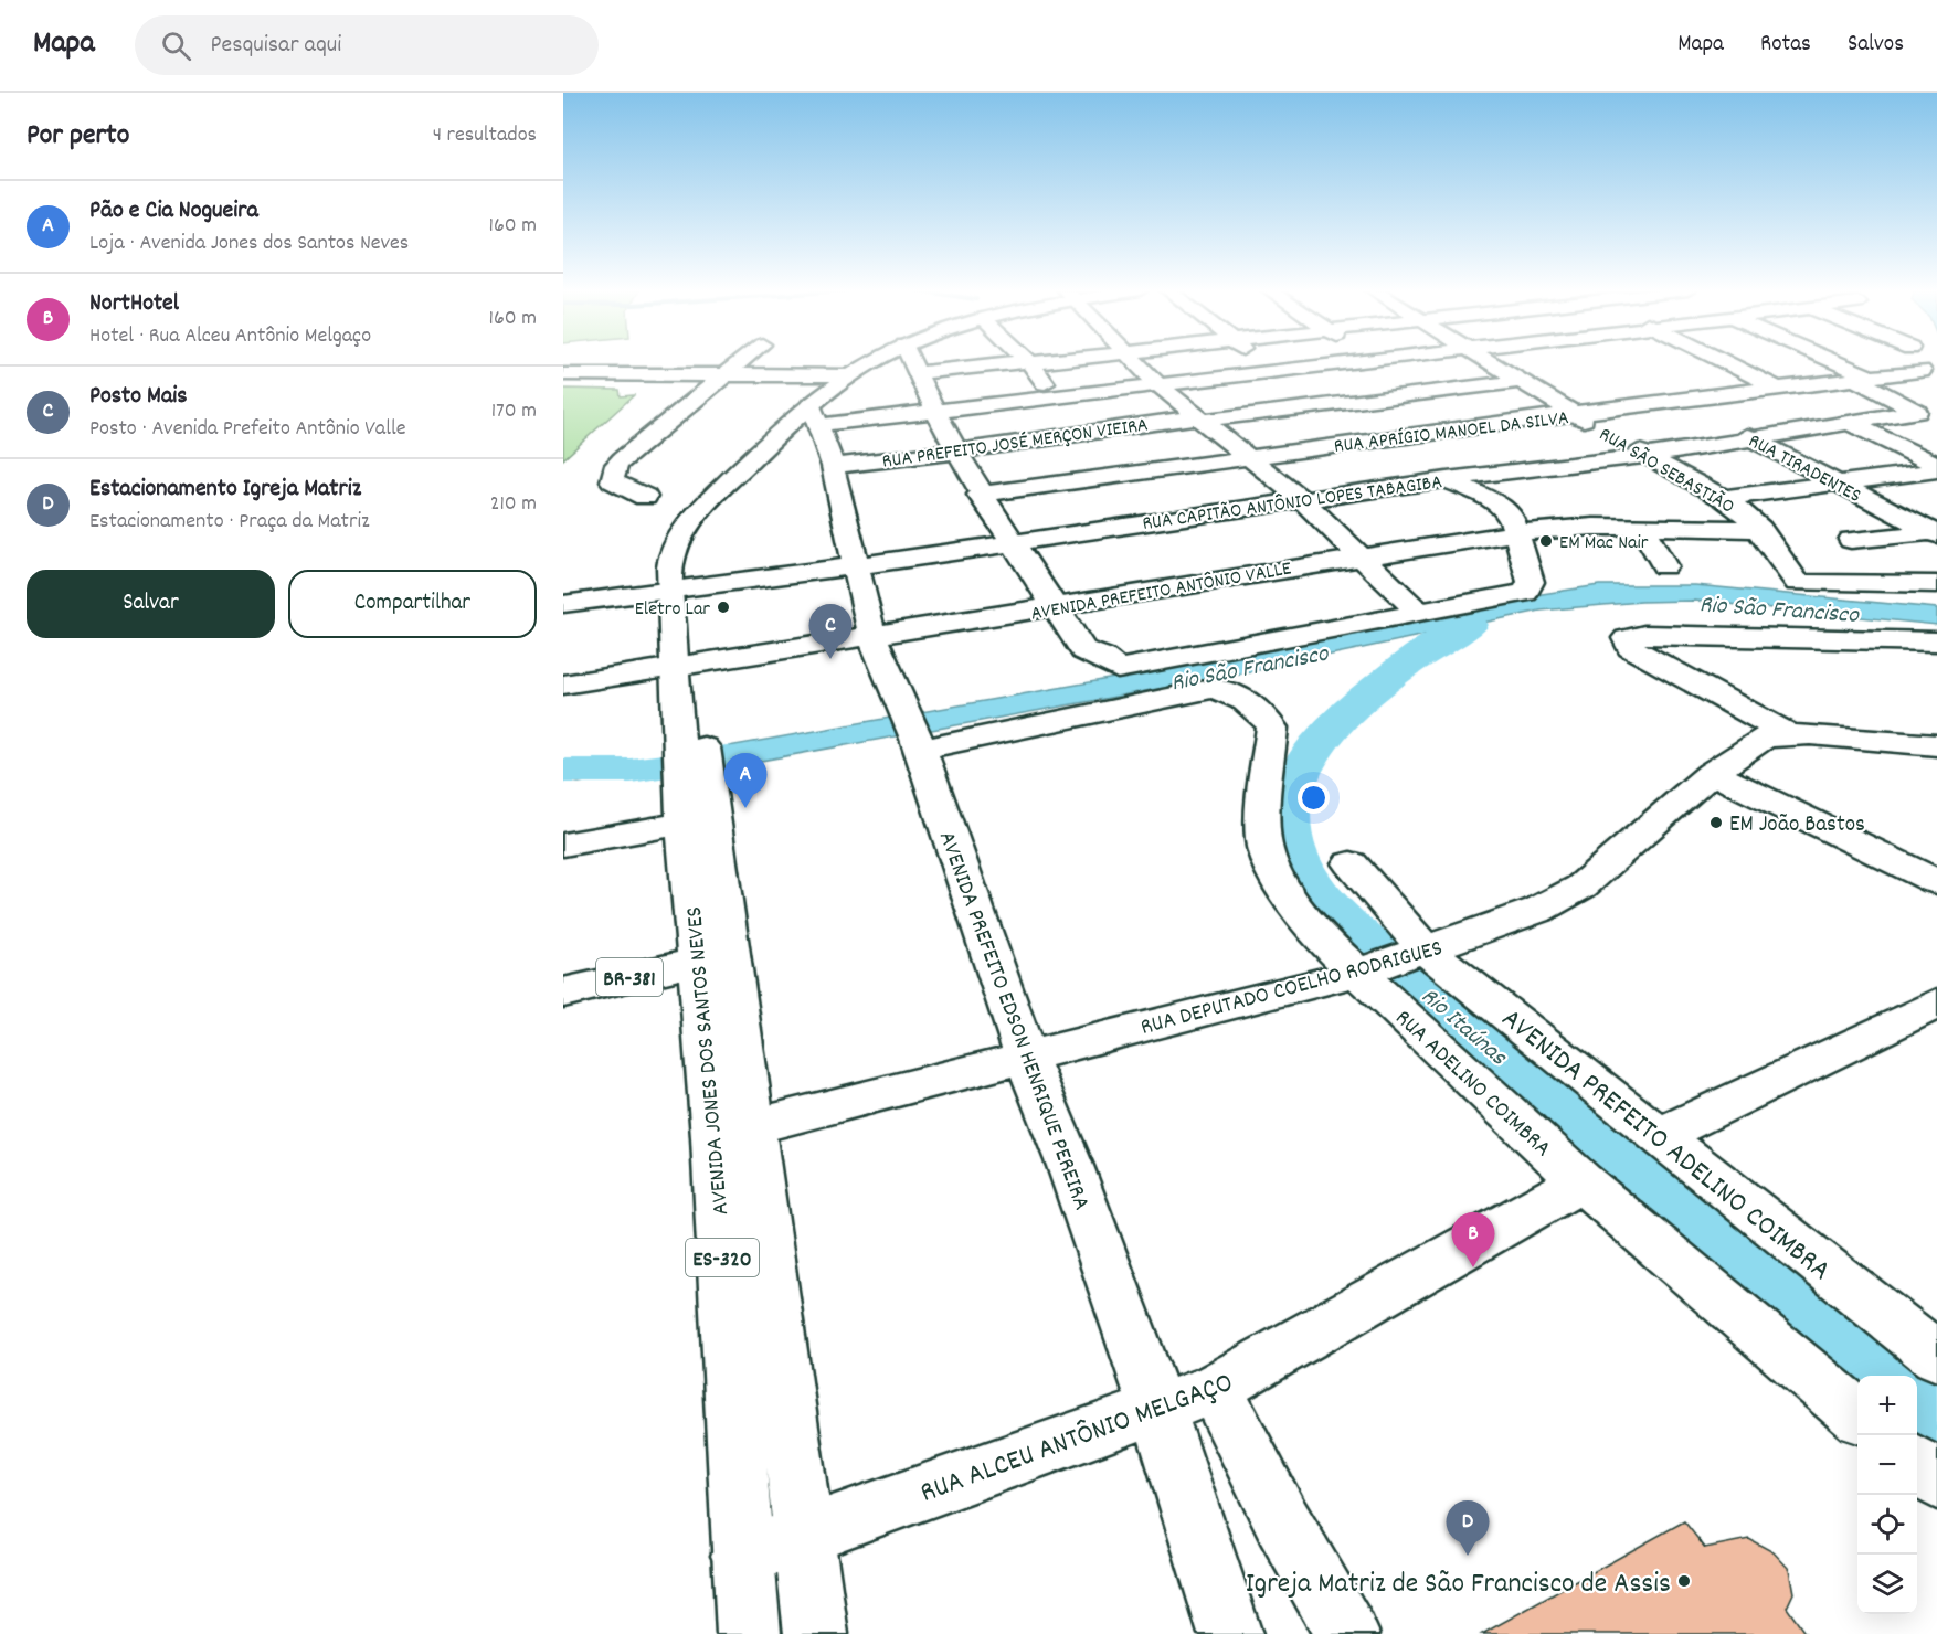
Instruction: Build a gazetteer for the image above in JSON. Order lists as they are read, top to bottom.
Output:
{
  "streets": {
    "street": [
      "RUA APRÍGIO MANOEL DA SILVA",
      "RUA PREFEITO JOSÉ MERÇON VIEIRA",
      "RUA TIRADENTES",
      "RUA SÃO SEBASTIÃO",
      "RUA CAPITÃO ANTÔNIO LOPES TABAGIBA",
      "AVENIDA PREFEITO ANTÔNIO VALLE",
      "BR-381",
      "RUA DEPUTADO COELHO RODRIGUES",
      "AVENIDA PREFEITO EDSON HENRIQUE PEREIRA",
      "AVENIDA JONES DOS SANTOS NEVES",
      "RUA ADELINO COIMBRA",
      "AVENIDA PREFEITO ADELINO COIMBRA",
      "ES-320",
      "RUA ALCEU ANTÔNIO MELGAÇO"
    ]
  },
  "crossings": [
    ["RUA APRÍGIO MANOEL DA SILVA", "RUA TIRADENTES"],
    ["RUA APRÍGIO MANOEL DA SILVA", "RUA SÃO SEBASTIÃO"],
    ["RUA APRÍGIO MANOEL DA SILVA", "RUA CAPITÃO ANTÔNIO LOPES TABAGIBA"],
    ["RUA PREFEITO JOSÉ MERÇON VIEIRA", "RUA SÃO SEBASTIÃO"],
    ["RUA PREFEITO JOSÉ MERÇON VIEIRA", "AVENIDA PREFEITO EDSON HENRIQUE PEREIRA"],
    ["RUA TIRADENTES", "RUA CAPITÃO ANTÔNIO LOPES TABAGIBA"],
    ["RUA SÃO SEBASTIÃO", "RUA CAPITÃO ANTÔNIO LOPES TABAGIBA"],
    ["RUA SÃO SEBASTIÃO", "AVENIDA PREFEITO ANTÔNIO VALLE"],
    ["RUA CAPITÃO ANTÔNIO LOPES TABAGIBA", "AVENIDA PREFEITO EDSON HENRIQUE PEREIRA"],
    ["RUA CAPITÃO ANTÔNIO LOPES TABAGIBA", "AVENIDA JONES DOS SANTOS NEVES"],
    ["AVENIDA PREFEITO ANTÔNIO VALLE", "AVENIDA PREFEITO EDSON HENRIQUE PEREIRA"],
    ["AVENIDA PREFEITO ANTÔNIO VALLE", "AVENIDA JONES DOS SANTOS NEVES"],
    ["BR-381", "AVENIDA JONES DOS SANTOS NEVES"],
    ["RUA DEPUTADO COELHO RODRIGUES", "AVENIDA PREFEITO EDSON HENRIQUE PEREIRA"],
    ["RUA DEPUTADO COELHO RODRIGUES", "AVENIDA JONES DOS SANTOS NEVES"],
    ["RUA DEPUTADO COELHO RODRIGUES", "RUA ADELINO COIMBRA"],
    ["RUA DEPUTADO COELHO RODRIGUES", "AVENIDA PREFEITO ADELINO COIMBRA"],
    ["AVENIDA PREFEITO EDSON HENRIQUE PEREIRA", "AVENIDA JONES DOS SANTOS NEVES"],
    ["AVENIDA PREFEITO EDSON HENRIQUE PEREIRA", "RUA ADELINO COIMBRA"],
    ["AVENIDA PREFEITO EDSON HENRIQUE PEREIRA", "RUA ALCEU ANTÔNIO MELGAÇO"],
    ["AVENIDA JONES DOS SANTOS NEVES", "RUA ALCEU ANTÔNIO MELGAÇO"],
    ["RUA ADELINO COIMBRA", "RUA ALCEU ANTÔNIO MELGAÇO"]
  ],
  "water": ["Rio São Francisco", "Rio Itaúnas"],
  "places": [
    "EM Mac Nair",
    "Eletro Lar",
    "EM João Bastos",
    "Igreja Matriz de São Francisco de Assis"
  ],
  "page": {
    "header": "Mapa",
    "search": "Pesquisar aqui",
    "nav": ["Mapa", "Rotas", "Salvos"],
    "heading": ["Por perto", "4 resultados"],
    "list": [
      {
        "mark": "A",
        "name": "Pão e Cia Nogueira",
        "note": "Loja · Avenida Jones dos Santos Neves",
        "value": "160 m"
      },
      {
        "mark": "B",
        "name": "NortHotel",
        "note": "Hotel · Rua Alceu Antônio Melgaço",
        "value": "160 m"
      },
      {
        "mark": "C",
        "name": "Posto Mais",
        "note": "Posto · Avenida Prefeito Antônio Valle",
        "value": "170 m"
      },
      {
        "mark": "D",
        "name": "Estacionamento Igreja Matriz",
        "note": "Estacionamento · Praça da Matriz",
        "value": "210 m"
      }
    ],
    "buttons": ["Salvar", "Compartilhar"],
    "pins": [
      "C",
      "A",
      "B",
      "D"
    ],
    "map_buttons": ["+", "−"]
  }
}
